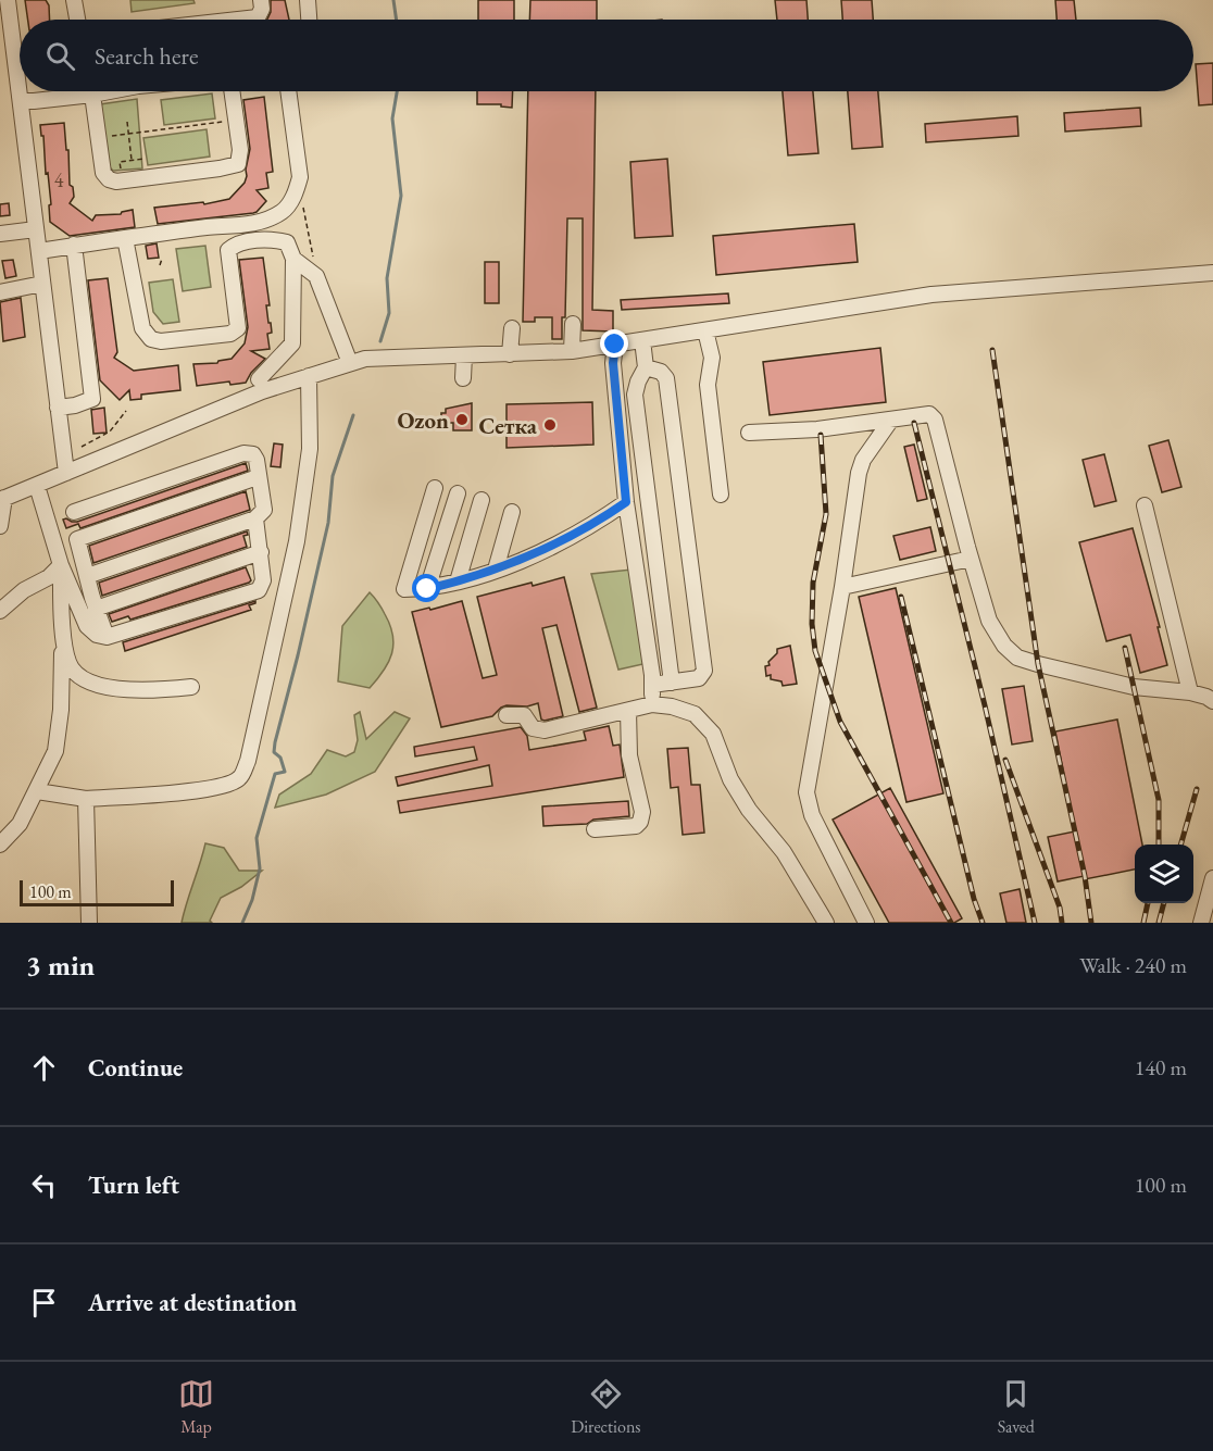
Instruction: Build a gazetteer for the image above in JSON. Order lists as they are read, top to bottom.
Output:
{
  "places": ["Ozon", "Сетка"],
  "house_numbers": ["4"],
  "scale_bar": "100 m",
  "page": {
    "search": "Search here",
    "scale": "100 m",
    "heading": ["3 min", "Walk · 240 m"],
    "list": [
      ["Continue", "140 m"],
      ["Turn left", "100 m"],
      "Arrive at destination"
    ],
    "nav": ["Map", "Directions", "Saved"]
  }
}
